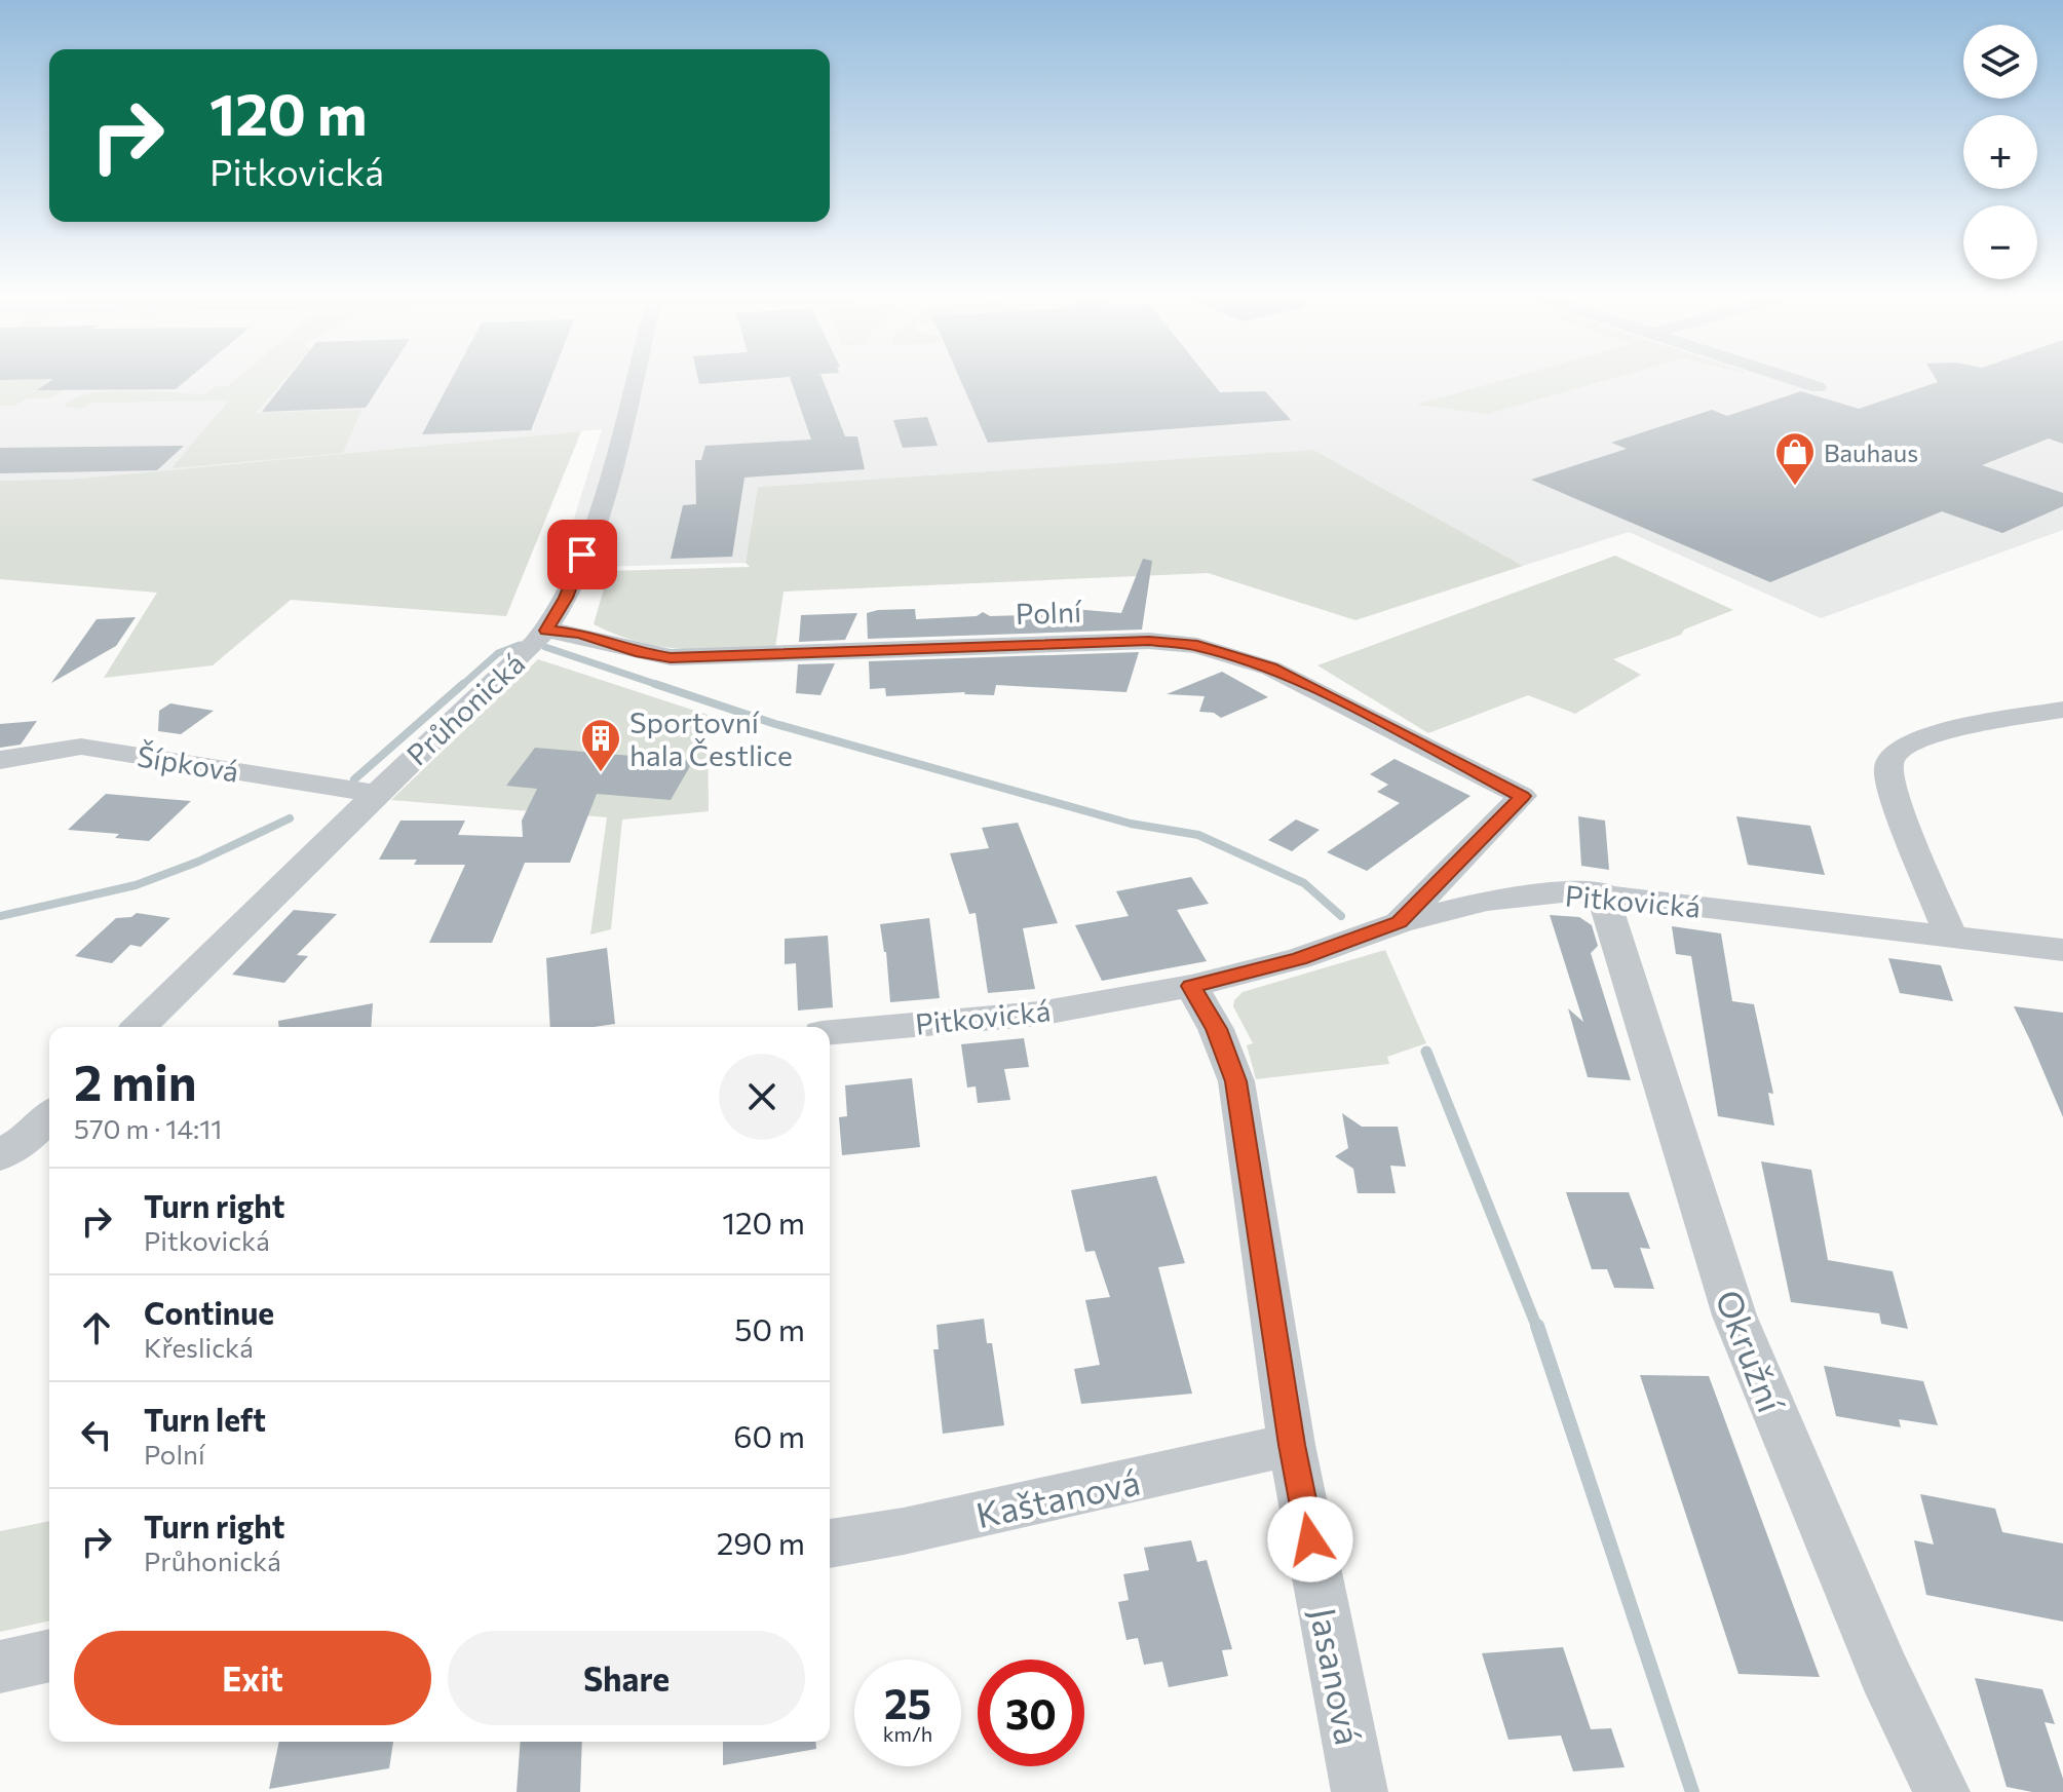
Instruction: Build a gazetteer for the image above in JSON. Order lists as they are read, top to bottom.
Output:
{
  "streets": {
    "street": [
      "Polní",
      "Průhonická",
      "Šípková",
      "Pitkovická",
      "Okružní",
      "Kaštanová",
      "Jasanová"
    ]
  },
  "crossings": [
    ["Polní", "Průhonická"],
    ["Polní", "Pitkovická"],
    ["Průhonická", "Šípková"],
    ["Pitkovická", "Okružní"],
    ["Pitkovická", "Jasanová"],
    ["Kaštanová", "Jasanová"]
  ],
  "places": {
    "shop": ["Bauhaus"],
    "building": ["Sportovní hala Čestlice"]
  },
  "page": {
    "map_buttons": ["+", "−"],
    "turn": ["120 m", "Pitkovická"],
    "heading": ["2 min", "570 m · 14:11"],
    "list": [
      {
        "name": "Turn right",
        "note": "Pitkovická",
        "value": "120 m"
      },
      {
        "name": "Continue",
        "note": "Křeslická",
        "value": "50 m"
      },
      {
        "name": "Turn left",
        "note": "Polní",
        "value": "60 m"
      },
      {
        "name": "Turn right",
        "note": "Průhonická",
        "value": "290 m"
      }
    ],
    "buttons": ["Exit", "Share"],
    "speed": "25 km/h",
    "limit": "30"
  }
}
